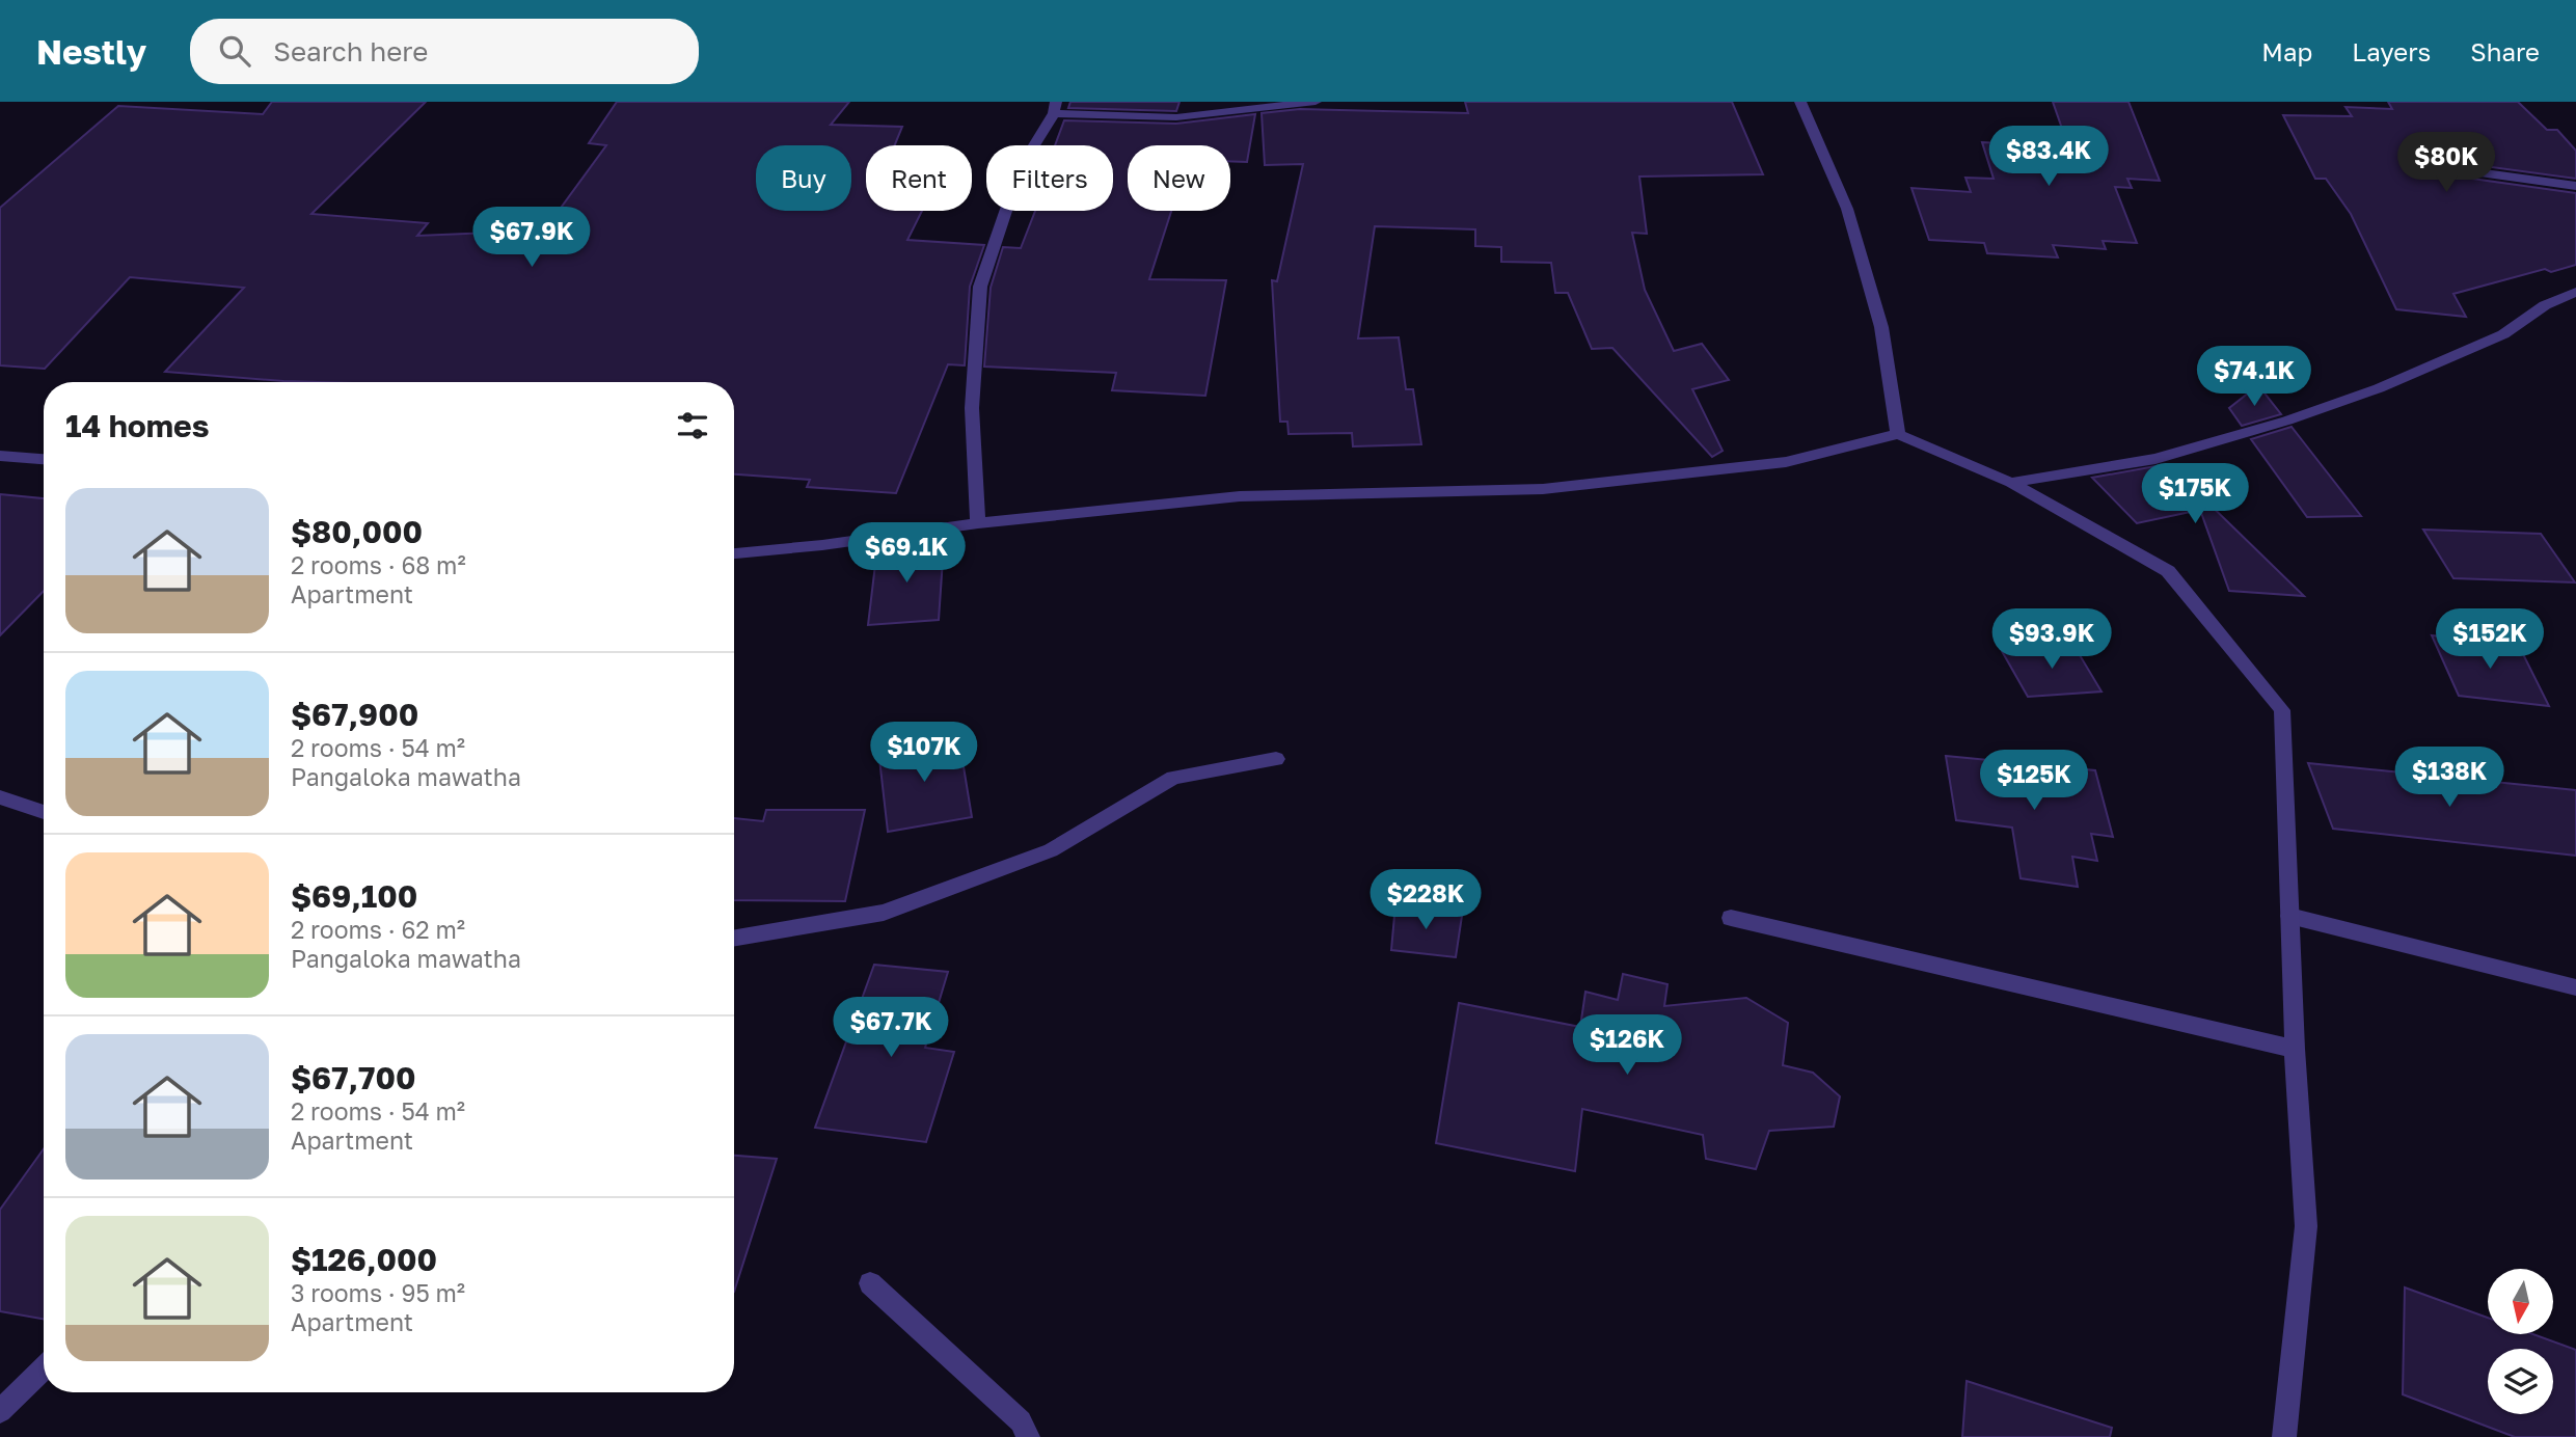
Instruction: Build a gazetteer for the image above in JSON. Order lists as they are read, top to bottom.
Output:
{
  "north": "bottom",
  "page": {
    "header": "Nestly",
    "search": "Search here",
    "nav": ["Map", "Layers", "Share"],
    "price": [
      "$83.4K",
      "$80K",
      "$67.9K",
      "$74.1K",
      "$175K",
      "$69.1K",
      "$93.9K",
      "$152K",
      "$107K",
      "$138K",
      "$125K",
      "$228K",
      "$67.7K",
      "$126K"
    ],
    "chip": [
      "Buy",
      "Rent",
      "Filters",
      "New"
    ],
    "heading": "14 homes",
    "list": [
      {
        "name": "$80,000",
        "note": "2 rooms · 68 m² · Apartment"
      },
      {
        "name": "$67,900",
        "note": "2 rooms · 54 m² · Pangaloka mawatha"
      },
      {
        "name": "$69,100",
        "note": "2 rooms · 62 m² · Pangaloka mawatha"
      },
      {
        "name": "$67,700",
        "note": "2 rooms · 54 m² · Apartment"
      },
      {
        "name": "$126,000",
        "note": "3 rooms · 95 m² · Apartment"
      }
    ]
  }
}
